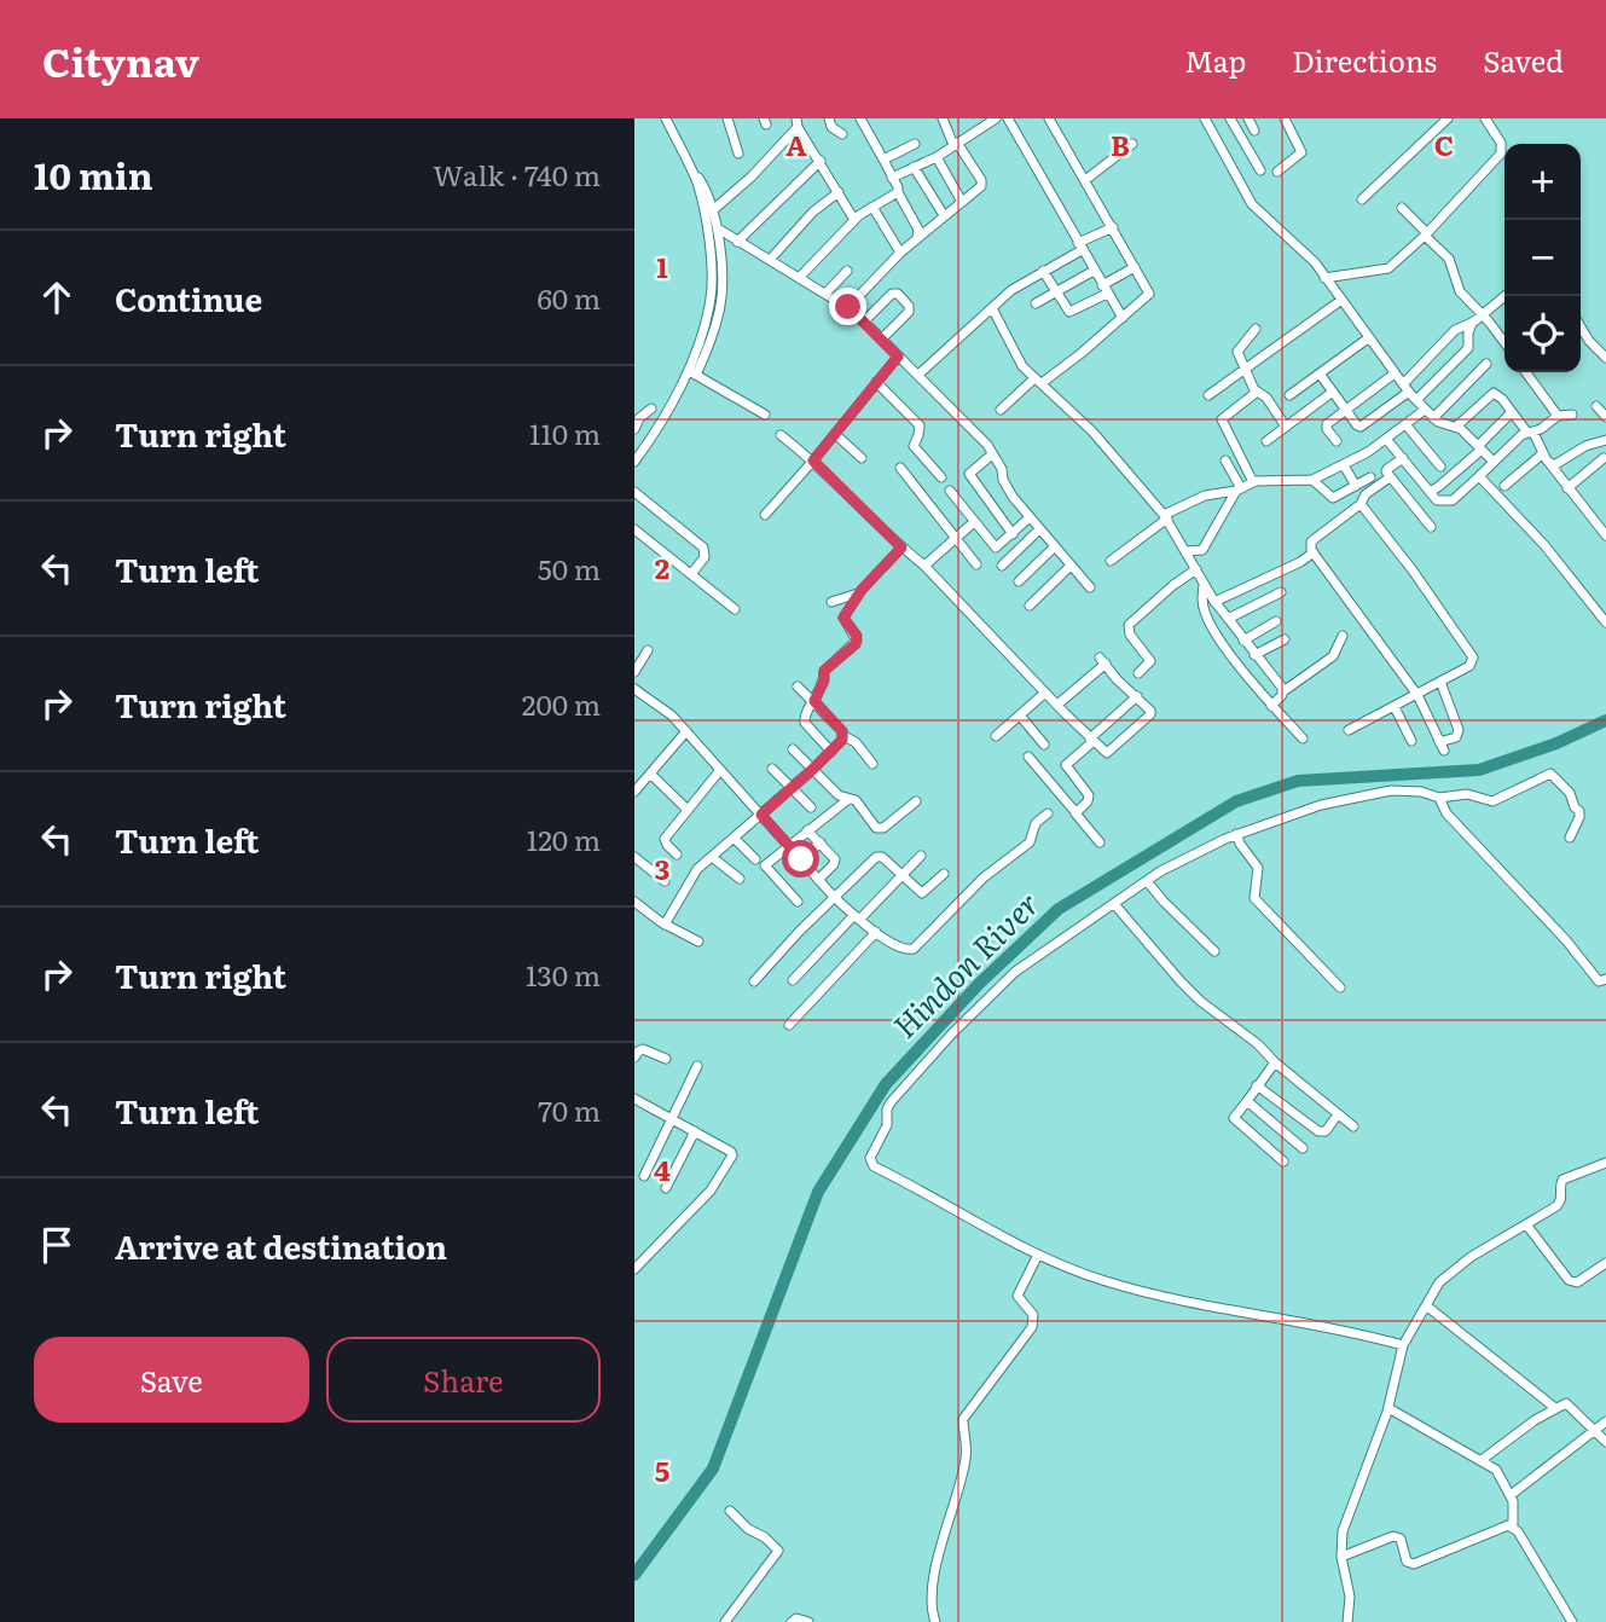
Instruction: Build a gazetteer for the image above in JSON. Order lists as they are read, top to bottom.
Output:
{
  "water": ["Hindon River"],
  "page": {
    "header": "Citynav",
    "nav": ["Map", "Directions", "Saved"],
    "heading": ["10 min", "Walk · 740 m"],
    "map_buttons": ["+", "−"],
    "list": [
      ["Continue", "60 m"],
      ["Turn right", "110 m"],
      ["Turn left", "50 m"],
      ["Turn right", "200 m"],
      ["Turn left", "120 m"],
      ["Turn right", "130 m"],
      ["Turn left", "70 m"],
      "Arrive at destination"
    ],
    "buttons": ["Save", "Share"]
  },
  "grid": {
    "columns": ["A", "B", "C"],
    "rows": [
      "1",
      "2",
      "3",
      "4",
      "5"
    ]
  }
}
